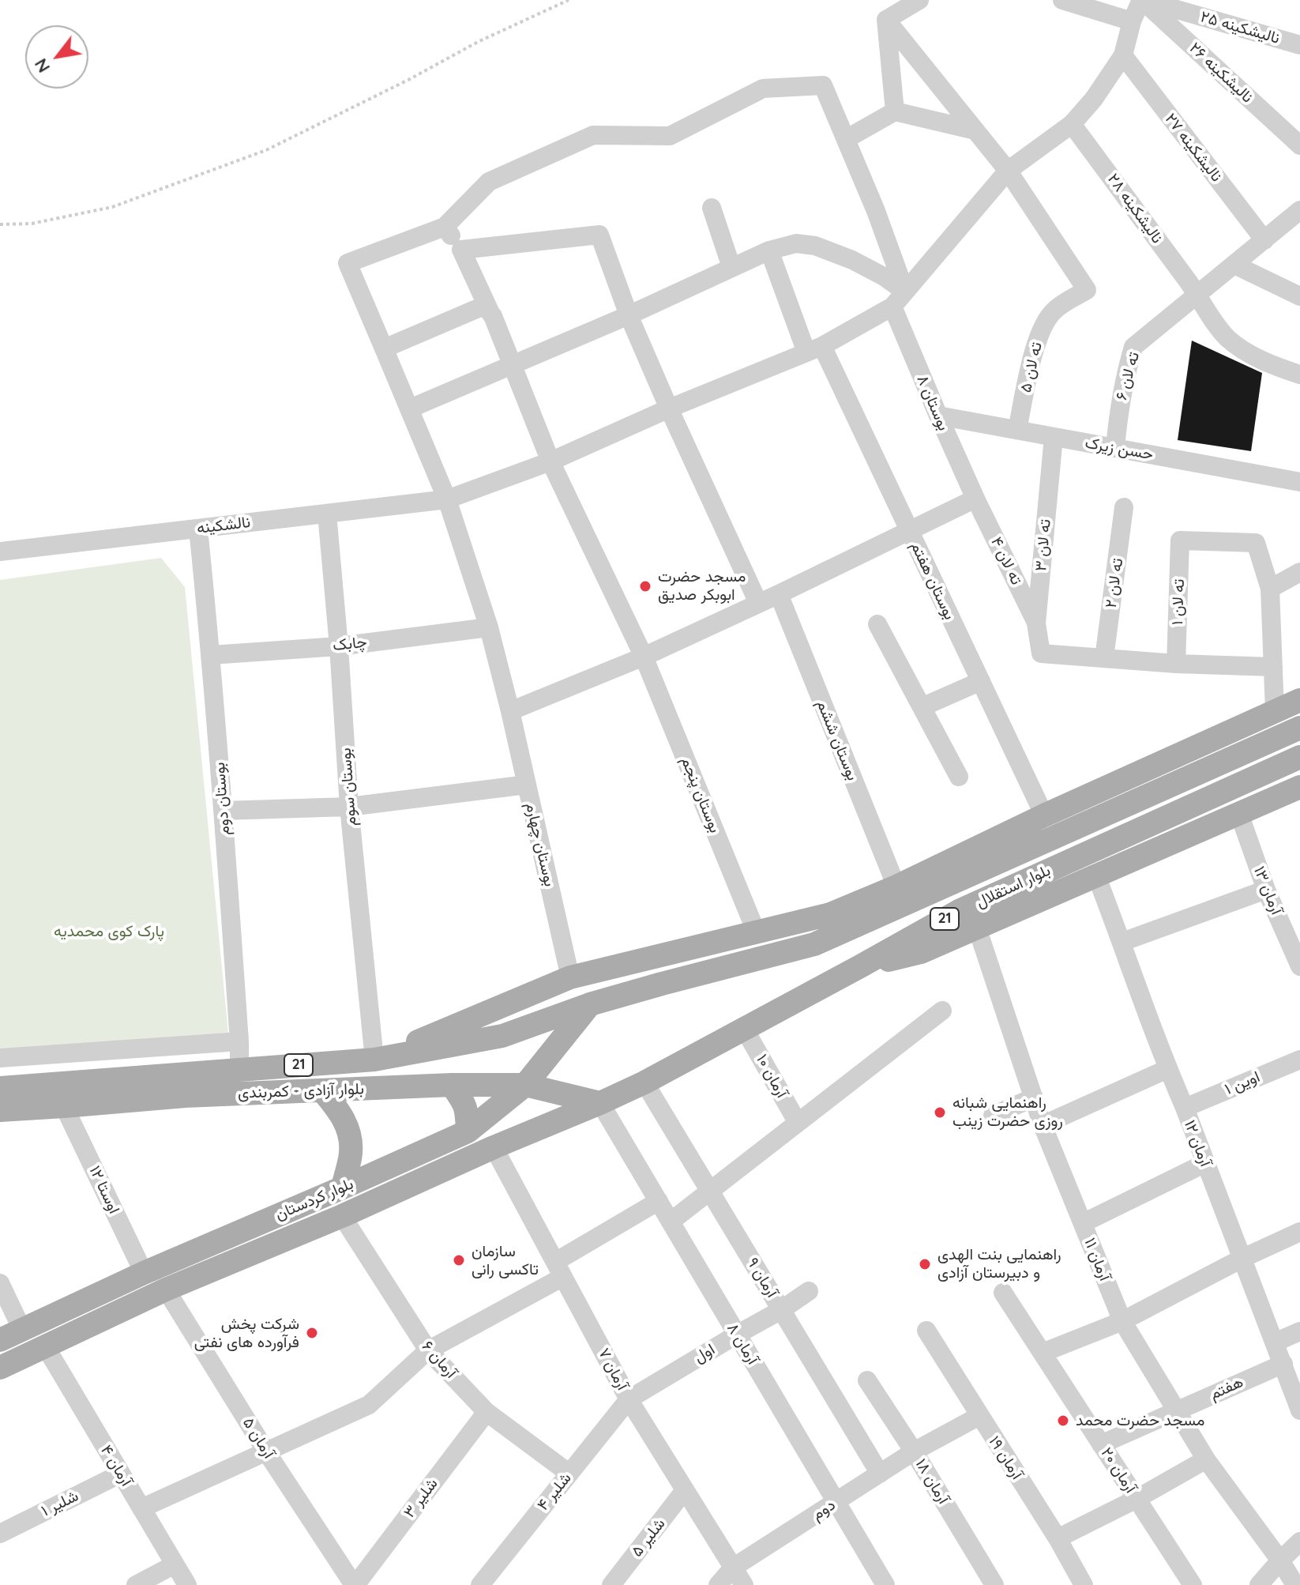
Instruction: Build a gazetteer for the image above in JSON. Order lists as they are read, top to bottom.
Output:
{
  "streets": {
    "main road": [
      "بلوار استقلال",
      "21",
      "بلوار آزادی - کمربندی",
      "بلوار کردستان"
    ],
    "street": [
      "نالیشکینه ۲۵",
      "نالیشکینه ۲۶",
      "نالیشکینه ۲۷",
      "نالیشکینه ۲۸",
      "ته لان ۵",
      "ته لان ۶",
      "بوستان ۸",
      "حسن زیرک",
      "نالشکینه",
      "ته لان ۳",
      "ته لان ۴",
      "بوستان هفتم",
      "ته لان ۲",
      "ته لان ۱",
      "چابک",
      "بوستان ششم",
      "بوستان سوم",
      "بوستان پنجم",
      "بوستان دوم",
      "بوستان چهارم",
      "آرمان ۱۳",
      "آرمان ۱۰",
      "اوین ۱",
      "آرمان ۱۲",
      "اوستا ۱۲",
      "آرمان ۱۱",
      "آرمان ۹",
      "آرمان ۸",
      "اول",
      "آرمان ۶",
      "آرمان ۷",
      "هفتم",
      "آرمان ۵",
      "آرمان ۱۹",
      "آرمان ۴",
      "آرمان ۲۰",
      "آرمان ۱۸",
      "شلیر ۴",
      "شلیر ۳",
      "شلیر ۱",
      "دوم",
      "شلیر ۵"
    ]
  },
  "crossings": [
    ["نالیشکینه ۲۵", "نالیشکینه ۲۶"],
    ["نالیشکینه ۲۷", "ته لان ۶"],
    ["نالیشکینه ۲۸", "ته لان ۶"],
    ["ته لان ۵", "حسن زیرک"],
    ["ته لان ۶", "حسن زیرک"],
    ["بوستان ۸", "حسن زیرک"],
    ["بوستان ۸", "نالشکینه"],
    ["بوستان ۸", "ته لان ۴"],
    ["حسن زیرک", "ته لان ۳"],
    ["نالشکینه", "بوستان هفتم"],
    ["نالشکینه", "بوستان سوم"],
    ["نالشکینه", "بوستان پنجم"],
    ["نالشکینه", "بوستان دوم"],
    ["نالشکینه", "بوستان چهارم"],
    ["ته لان ۳", "ته لان ۴"],
    ["ته لان ۳", "ته لان ۲"],
    ["چابک", "بوستان سوم"],
    ["چابک", "بوستان دوم"],
    ["چابک", "بوستان چهارم"],
    ["بوستان سوم", "بلوار آزادی - کمربندی"],
    ["بوستان پنجم", "بوستان چهارم"],
    ["بوستان دوم", "بلوار آزادی - کمربندی"],
    ["بلوار استقلال", "آرمان ۱۰"],
    ["بلوار استقلال", "بلوار آزادی - کمربندی"],
    ["بلوار استقلال", "بلوار کردستان"],
    ["بلوار استقلال", "آرمان ۹"],
    ["بلوار استقلال", "آرمان ۸"],
    ["اوین ۱", "آرمان ۱۲"],
    ["بلوار آزادی - کمربندی", "اوستا ۱۲"],
    ["بلوار آزادی - کمربندی", "بلوار کردستان"],
    ["بلوار آزادی - کمربندی", "آرمان ۸"],
    ["آرمان ۱۲", "هفتم"],
    ["اوستا ۱۲", "بلوار کردستان"],
    ["بلوار کردستان", "آرمان ۸"],
    ["بلوار کردستان", "آرمان ۶"],
    ["بلوار کردستان", "آرمان ۷"],
    ["بلوار کردستان", "آرمان ۵"],
    ["بلوار کردستان", "آرمان ۴"],
    ["آرمان ۱۱", "هفتم"],
    ["آرمان ۹", "اول"],
    ["آرمان ۹", "دوم"],
    ["آرمان ۸", "اول"],
    ["آرمان ۸", "دوم"],
    ["اول", "آرمان ۷"],
    ["اول", "شلیر ۴"],
    ["آرمان ۶", "شلیر ۴"],
    ["آرمان ۶", "شلیر ۳"],
    ["آرمان ۷", "شلیر ۴"],
    ["آرمان ۷", "دوم"],
    ["آرمان ۷", "شلیر ۵"],
    ["هفتم", "آرمان ۲۰"],
    ["آرمان ۵", "شلیر ۳"],
    ["آرمان ۱۹", "دوم"],
    ["آرمان ۴", "شلیر ۱"],
    ["آرمان ۱۸", "دوم"]
  ],
  "parks": ["پارک کوی محمدیه"],
  "places": [
    "مسجد حضرت ابوبکر صدیق",
    "راهنمایی شبانه روزی حضرت زینب",
    "سازمان تاکسی رانی",
    "راهنمایی بنت الهدی و دبیرستان آزادی",
    "شرکت پخش فرآورده های نفتی",
    "مسجد حضرت محمد"
  ],
  "north": "bottom left"
}
